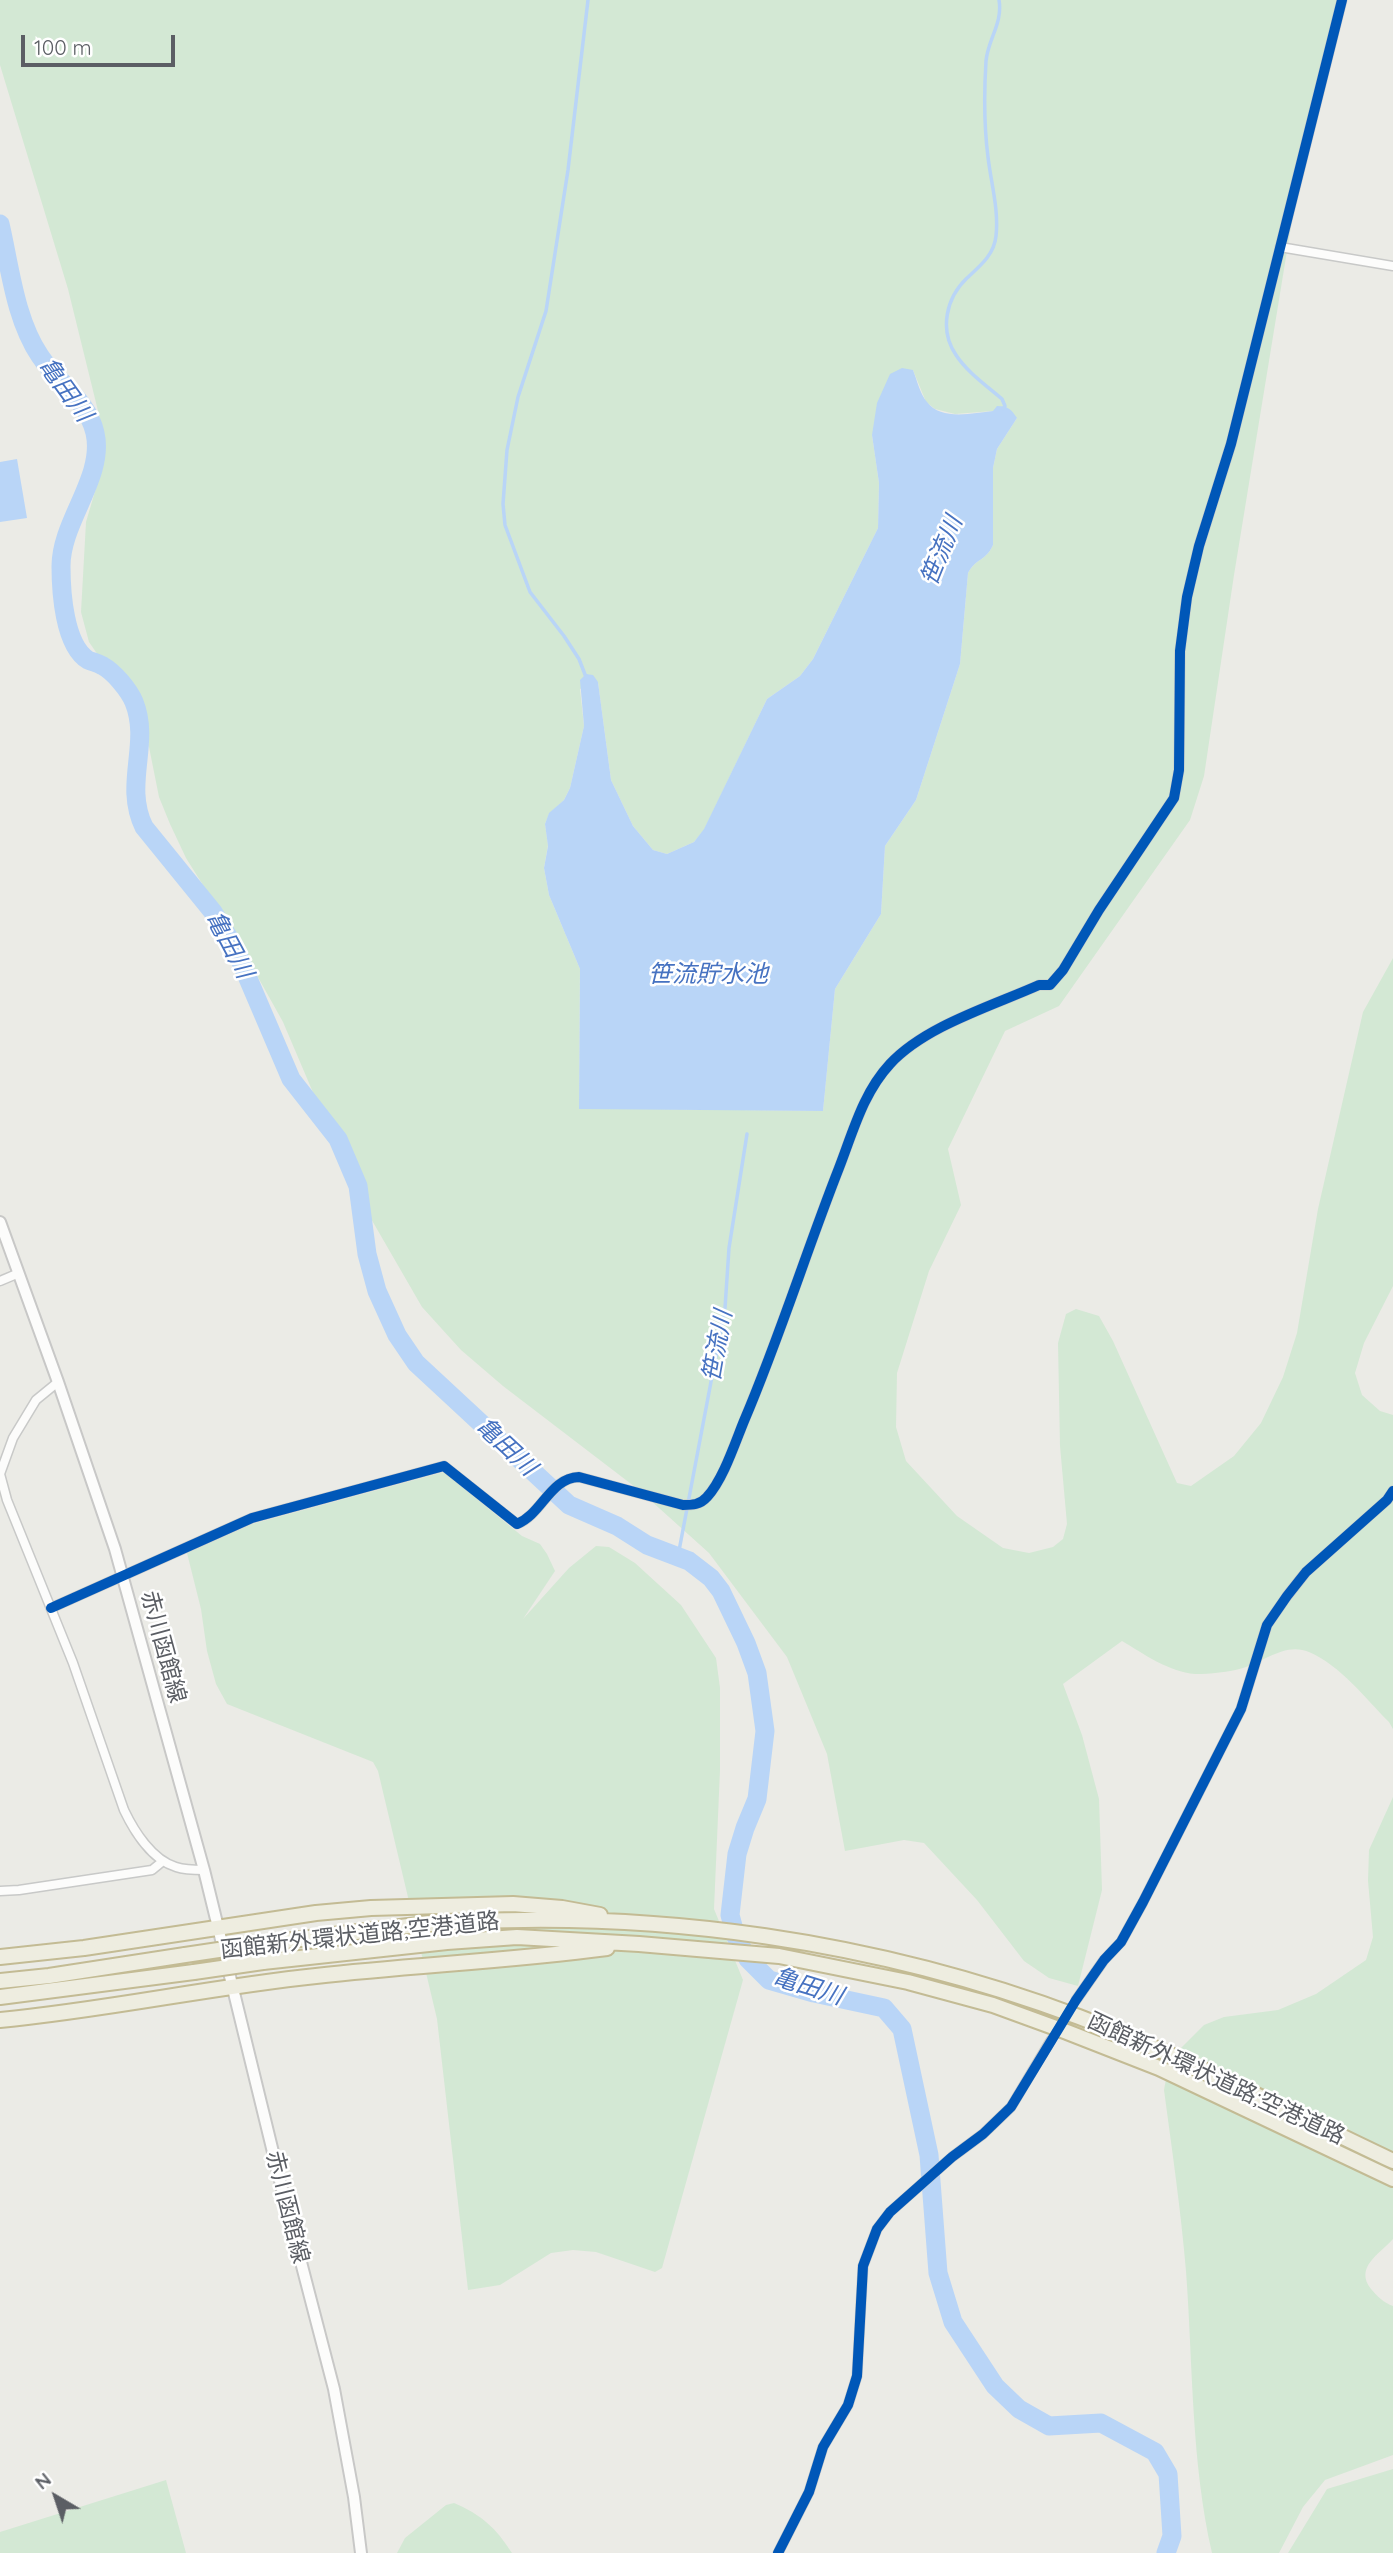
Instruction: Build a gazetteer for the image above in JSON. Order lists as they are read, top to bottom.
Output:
{
  "streets": {
    "highway": ["函館新外環状道路;空港道路"],
    "main road": ["赤川函館線"]
  },
  "water": ["亀田川", "笹流川", "笹流貯水池"],
  "scale_bar": "100 m",
  "north": "top left"
}
